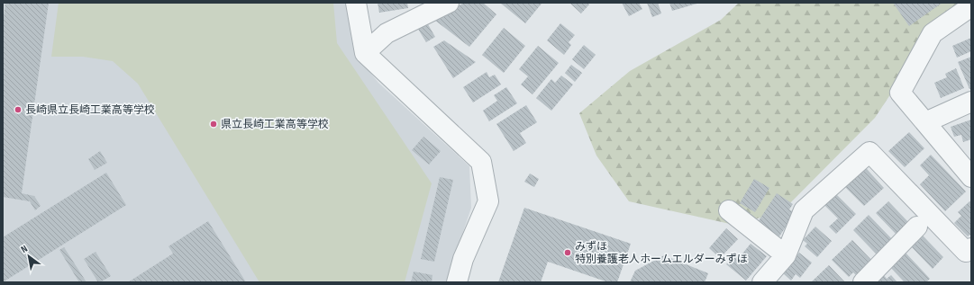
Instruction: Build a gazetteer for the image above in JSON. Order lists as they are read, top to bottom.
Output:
{
  "places": ["長崎県立長崎工業高等学校", "県立長崎工業高等学校", "みずほ 特別養護老人ホームエルダーみずほ"],
  "north": "top left"
}
